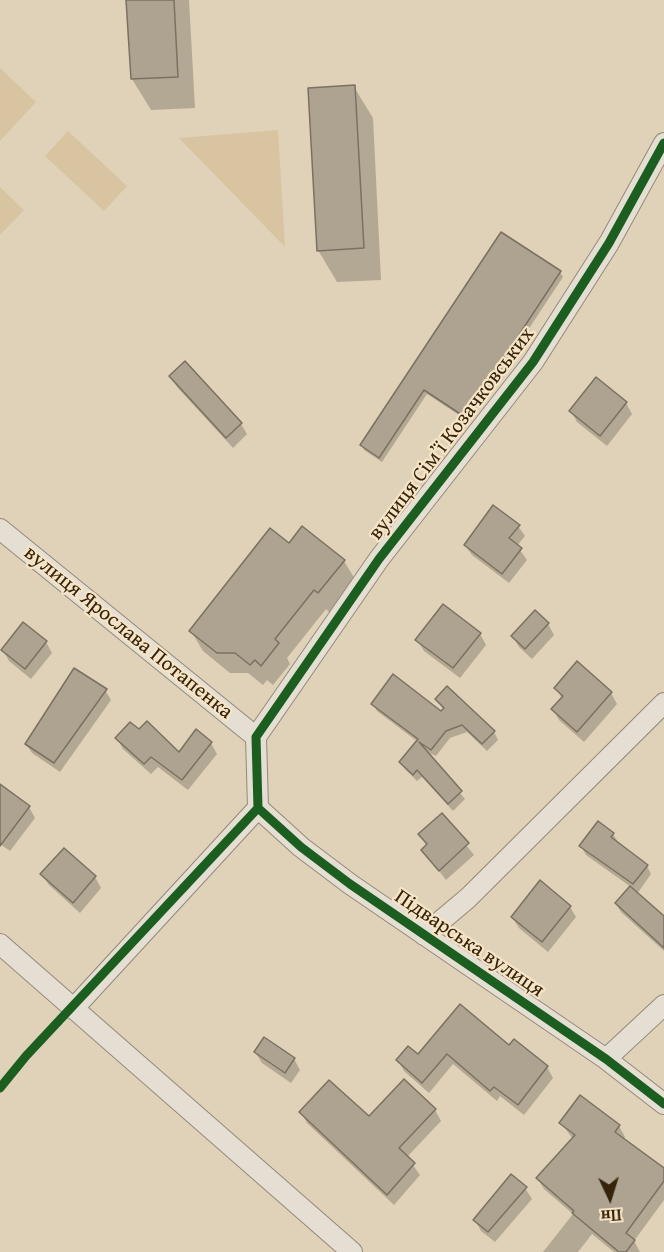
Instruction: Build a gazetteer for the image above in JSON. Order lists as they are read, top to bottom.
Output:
{
  "streets": {
    "street": ["вулиця Сімʼї Козачковських", "вулиця Ярослава Потапенка", "Підварська вулиця"]
  },
  "crossings": [
    ["вулиця Сімʼї Козачковських", "вулиця Ярослава Потапенка"]
  ],
  "north": "bottom"
}
